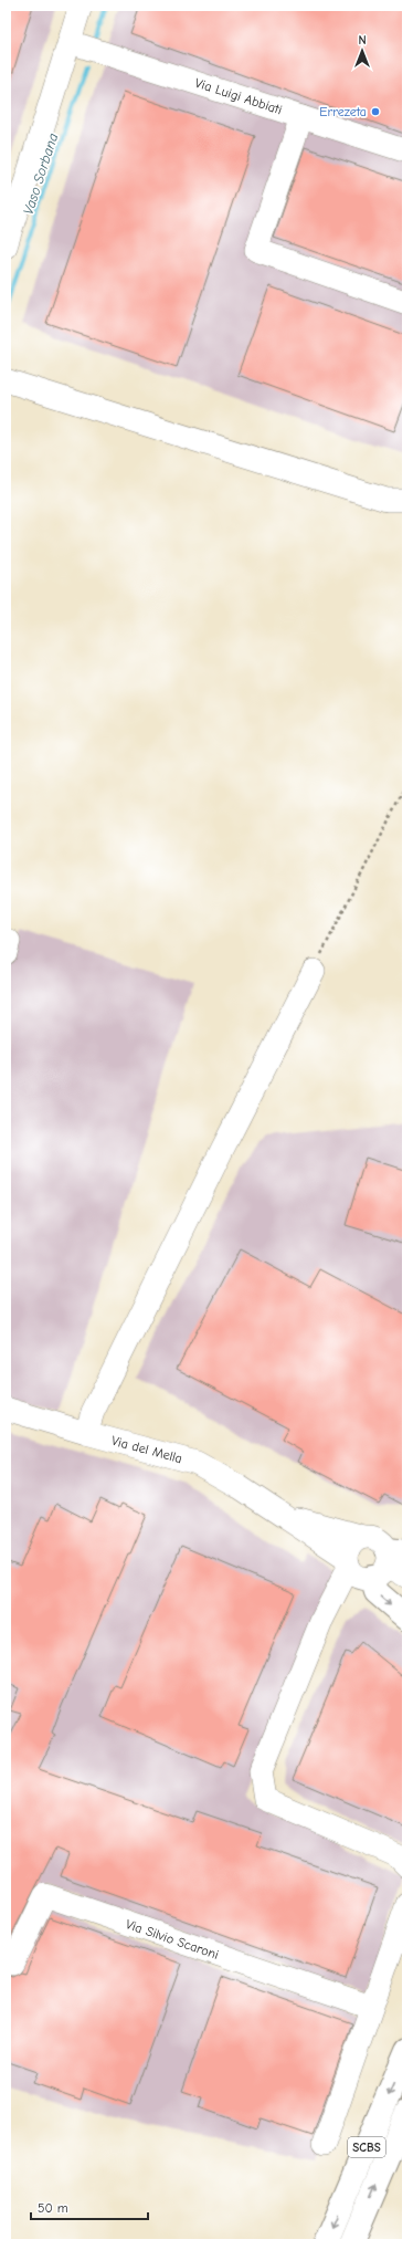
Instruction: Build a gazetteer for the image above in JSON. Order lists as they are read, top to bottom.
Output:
{
  "streets": {
    "main road": ["SCBS"],
    "street": ["Via Luigi Abbiati", "Via del Mella", "Via Silvio Scaroni"]
  },
  "water": ["Vaso Sorbana"],
  "places": ["Errezeta"],
  "scale_bar": "50 m",
  "north": "top"
}
